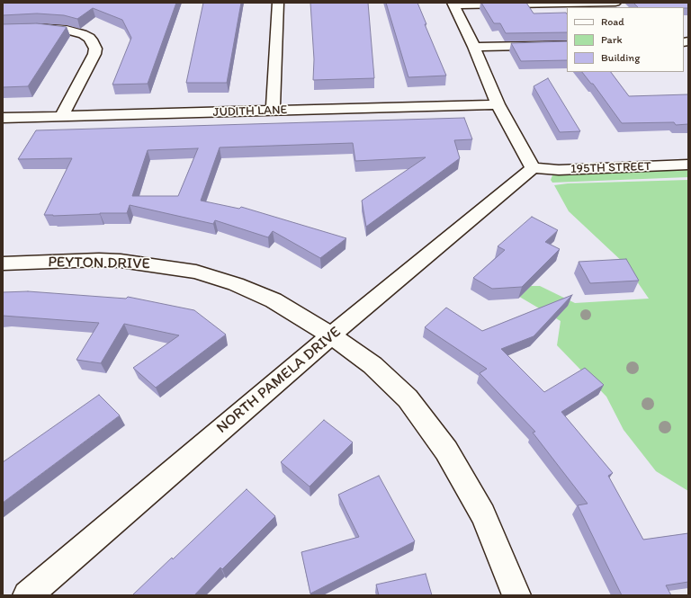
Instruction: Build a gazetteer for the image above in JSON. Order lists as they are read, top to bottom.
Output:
{
  "streets": {
    "street": [
      "JUDITH LANE",
      "195TH STREET",
      "PEYTON DRIVE",
      "NORTH PAMELA DRIVE"
    ]
  },
  "crossings": [
    ["195TH STREET", "NORTH PAMELA DRIVE"],
    ["PEYTON DRIVE", "NORTH PAMELA DRIVE"]
  ],
  "legend": ["Road", "Park", "Building"]
}
